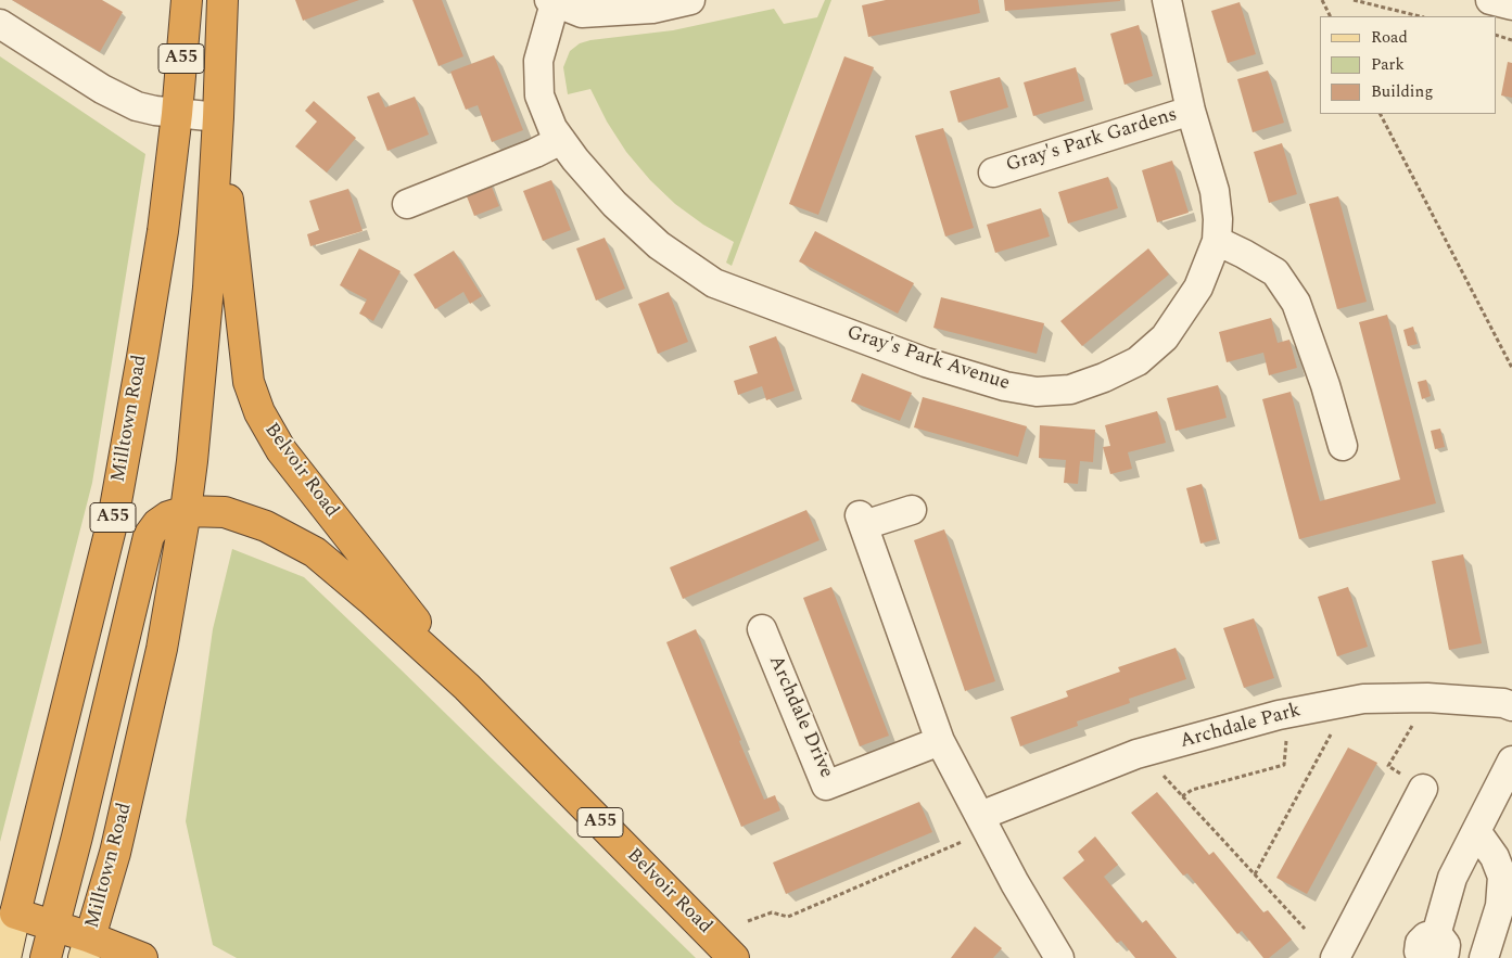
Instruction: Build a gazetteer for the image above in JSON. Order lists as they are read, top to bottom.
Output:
{
  "streets": {
    "highway": ["A55", "Milltown Road", "Belvoir Road"],
    "street": [
      "Gray's Park Gardens",
      "Gray's Park Avenue",
      "Archdale Drive",
      "Archdale Park"
    ]
  },
  "crossings": [
    ["Gray's Park Gardens", "Gray's Park Avenue"],
    ["Milltown Road", "Belvoir Road"]
  ],
  "legend": ["Road", "Park", "Building"]
}
